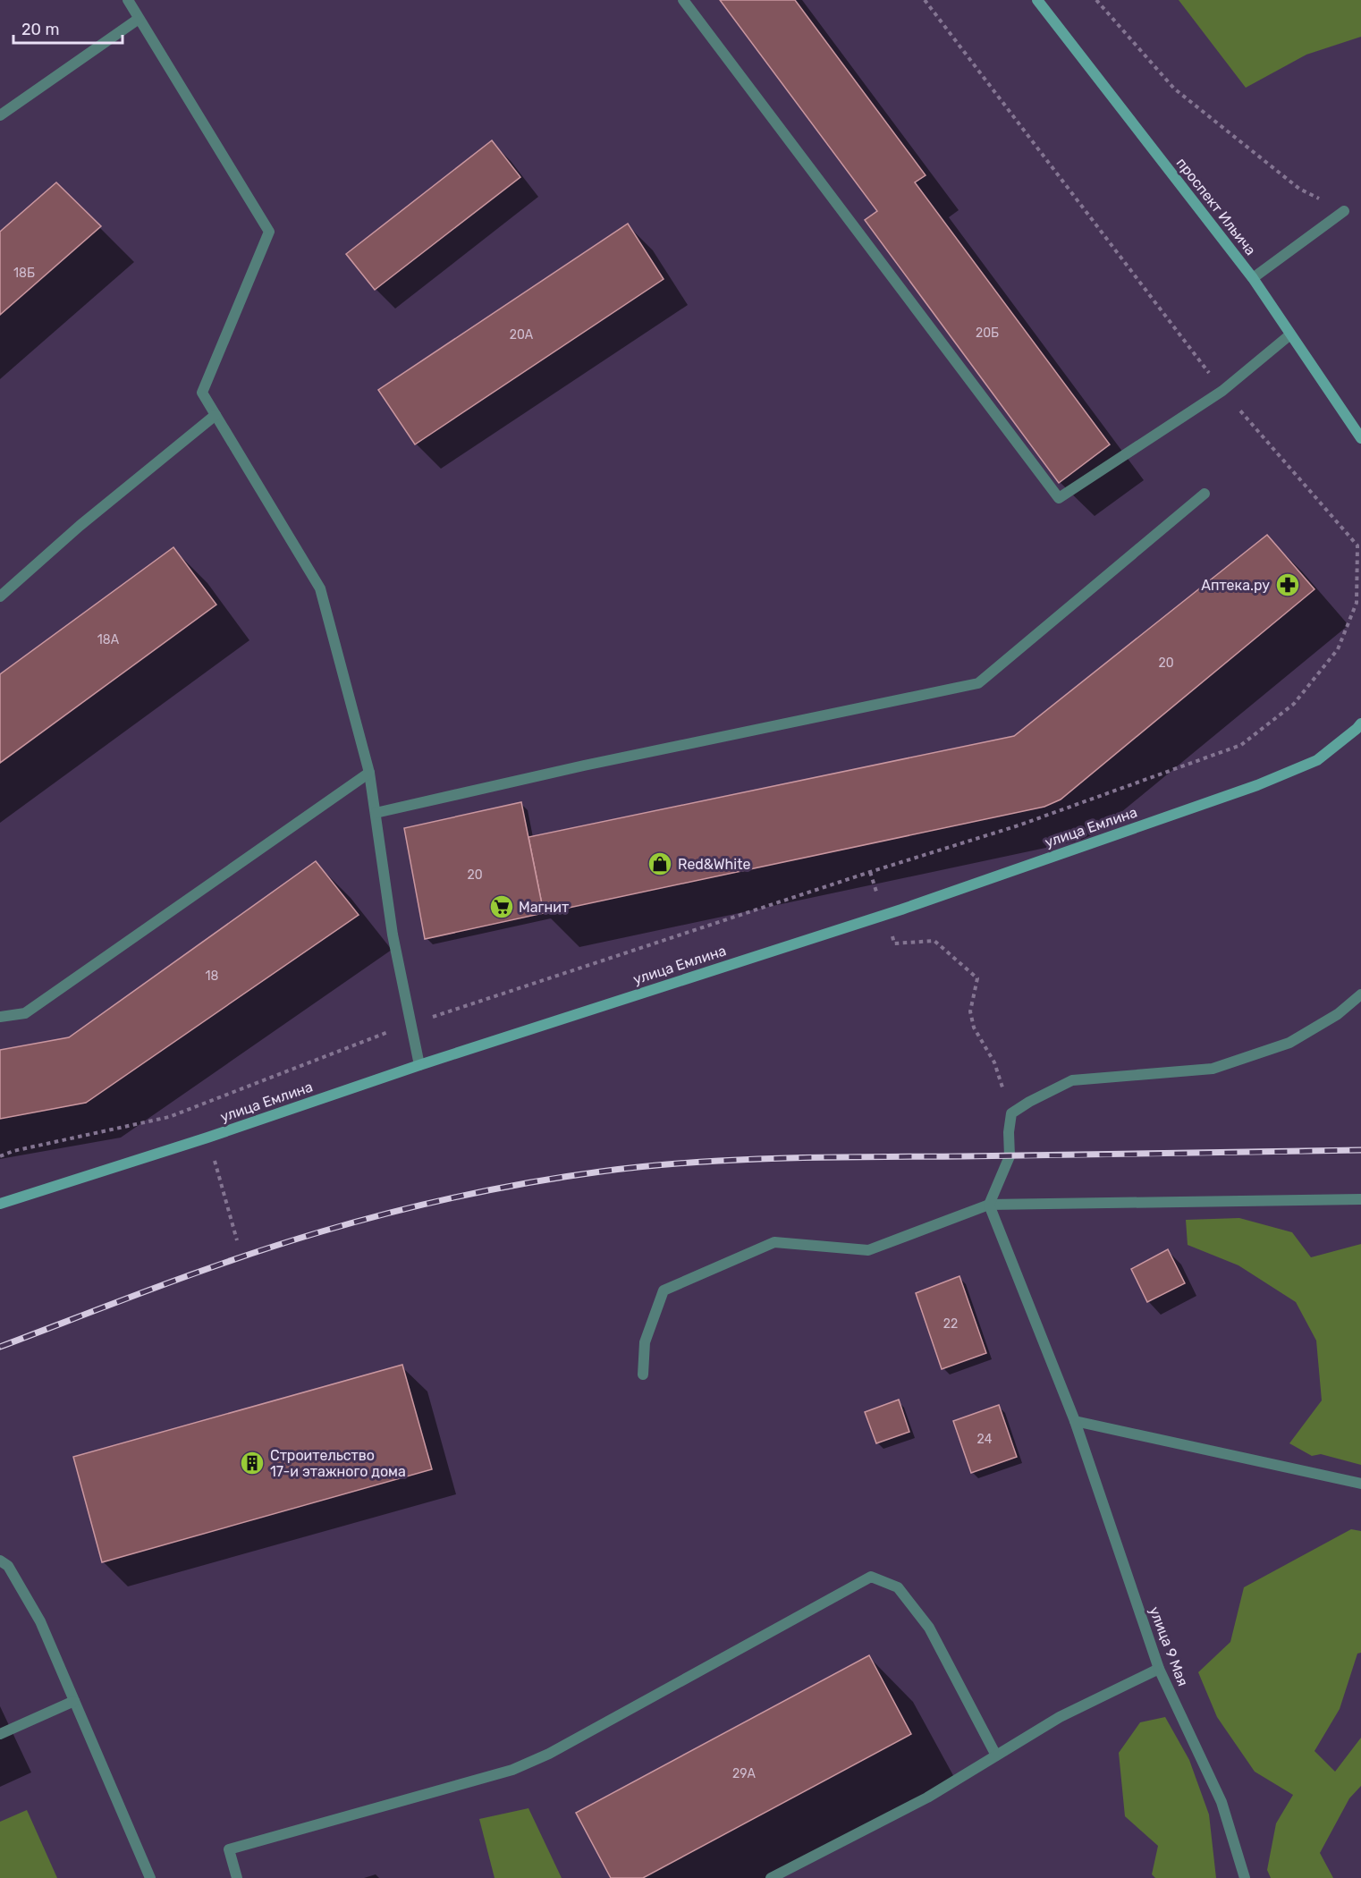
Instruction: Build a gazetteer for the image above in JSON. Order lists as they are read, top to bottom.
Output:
{
  "streets": {
    "street": ["проспект Ильича", "улица Емлина", "улица 9 Мая"]
  },
  "places": {
    "pharmacy": ["Аптека.ру"],
    "shop": ["Red&White"],
    "supermarket": ["Магнит"],
    "building": ["Строительство 17-и этажного дома"]
  },
  "house_numbers": [
    "18Б",
    "20Б",
    "20А",
    "18А",
    "20",
    "20",
    "18",
    "22",
    "24",
    "29А"
  ],
  "scale_bar": "20 m"
}
